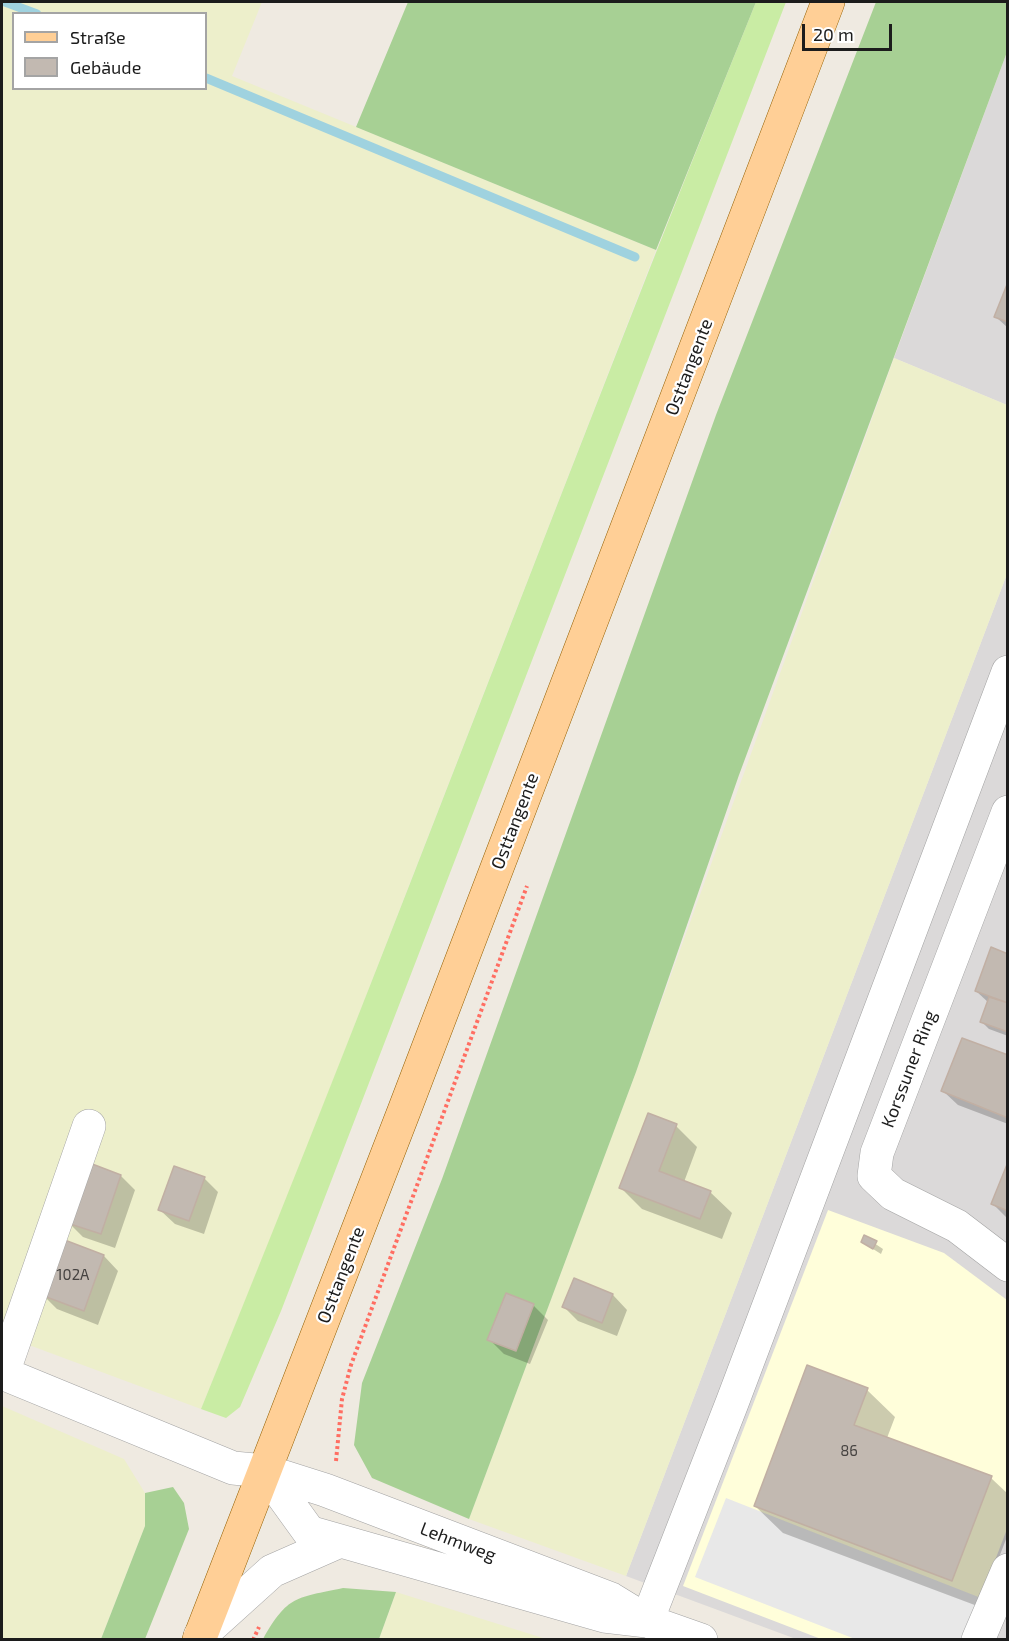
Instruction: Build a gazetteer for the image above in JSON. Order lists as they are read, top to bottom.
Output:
{
  "streets": {
    "main road": ["Osttangente"],
    "street": ["Korssuner Ring", "Lehmweg"]
  },
  "crossings": [
    ["Osttangente", "Lehmweg"]
  ],
  "house_numbers": ["102A", "86"],
  "legend": ["Straße", "Gebäude"],
  "scale_bar": "20 m"
}
